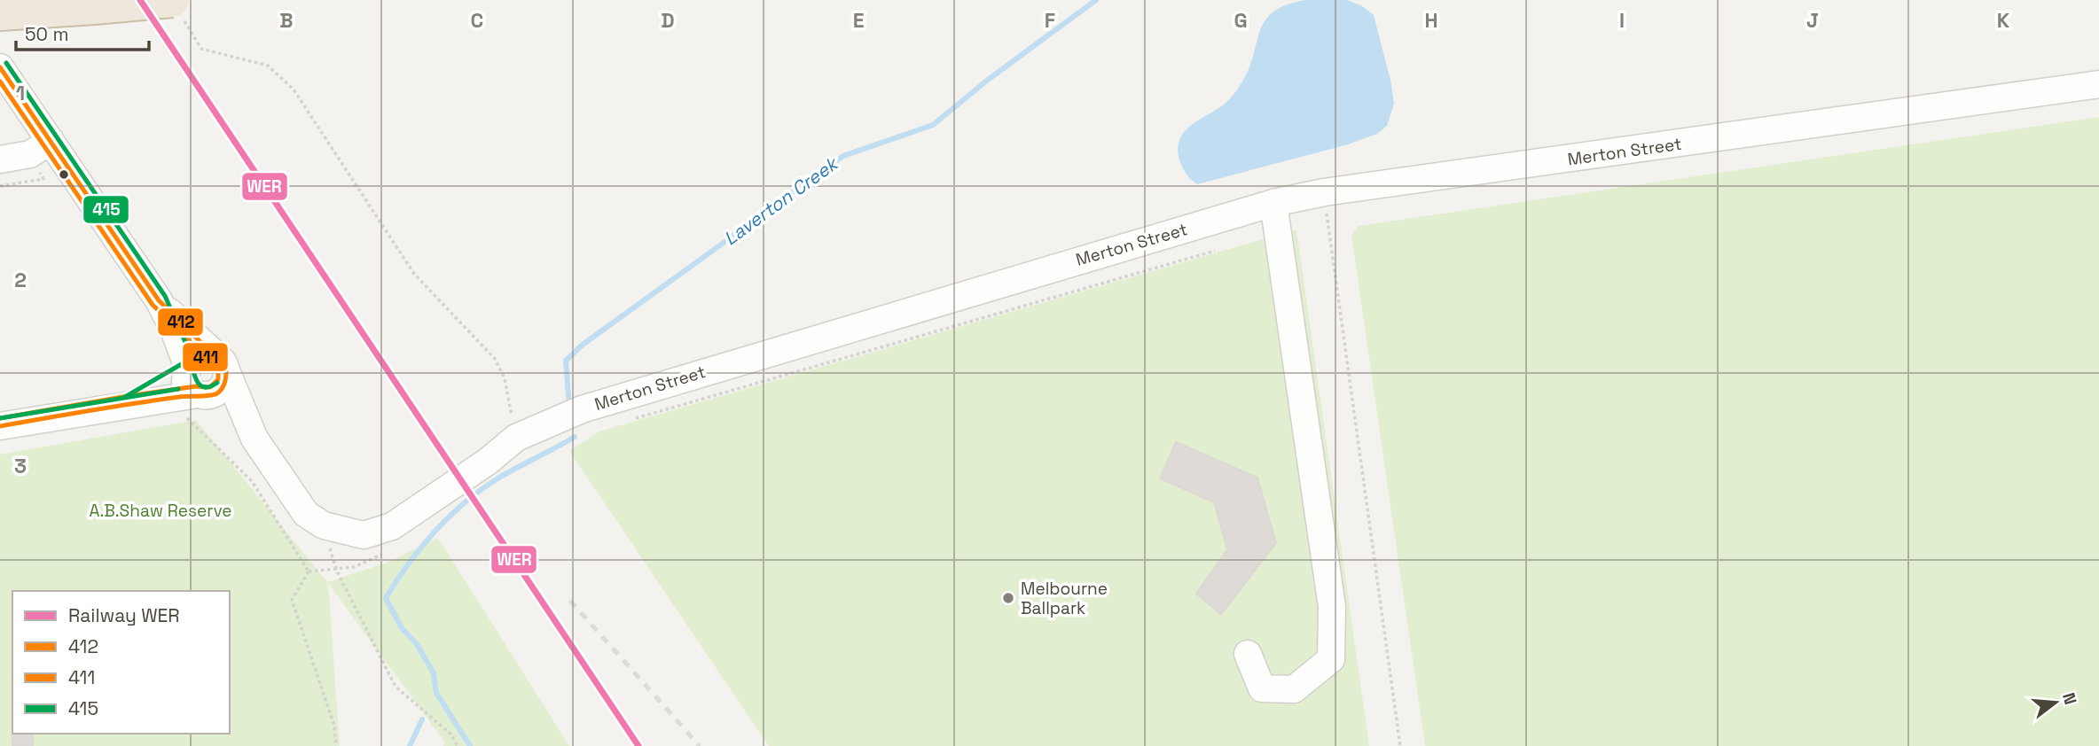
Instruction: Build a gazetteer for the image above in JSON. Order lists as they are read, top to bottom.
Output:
{
  "streets": {
    "street": ["Merton Street"]
  },
  "water": ["Laverton Creek"],
  "parks": ["A.B.Shaw Reserve"],
  "places": ["Melbourne Ballpark"],
  "lines": [
    "rail line WER",
    "transit line 415",
    "transit line 412",
    "transit line 411"
  ],
  "legend": [
    "Railway WER",
    "412",
    "411",
    "415"
  ],
  "scale_bar": "50 m",
  "north": "right",
  "grid": {
    "columns": [
      "B",
      "C",
      "D",
      "E",
      "F",
      "G",
      "H",
      "I",
      "J",
      "K"
    ],
    "rows": ["1", "2", "3"]
  }
}
